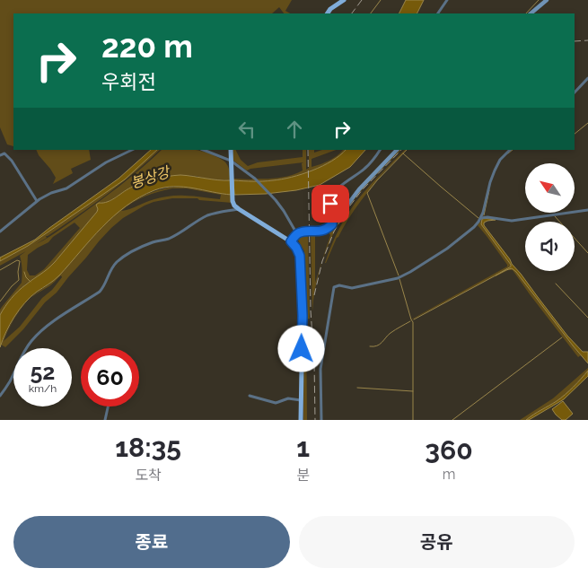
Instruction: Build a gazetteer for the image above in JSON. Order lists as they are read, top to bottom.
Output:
{
  "water": ["봉상강"],
  "north": "top left",
  "page": {
    "turn": ["220 m", "우회전"],
    "speed": "52 km/h",
    "limit": "60",
    "eta": [
      "18:35",
      "도착",
      "1",
      "분",
      "360",
      "m"
    ],
    "buttons": ["종료", "공유"]
  }
}
